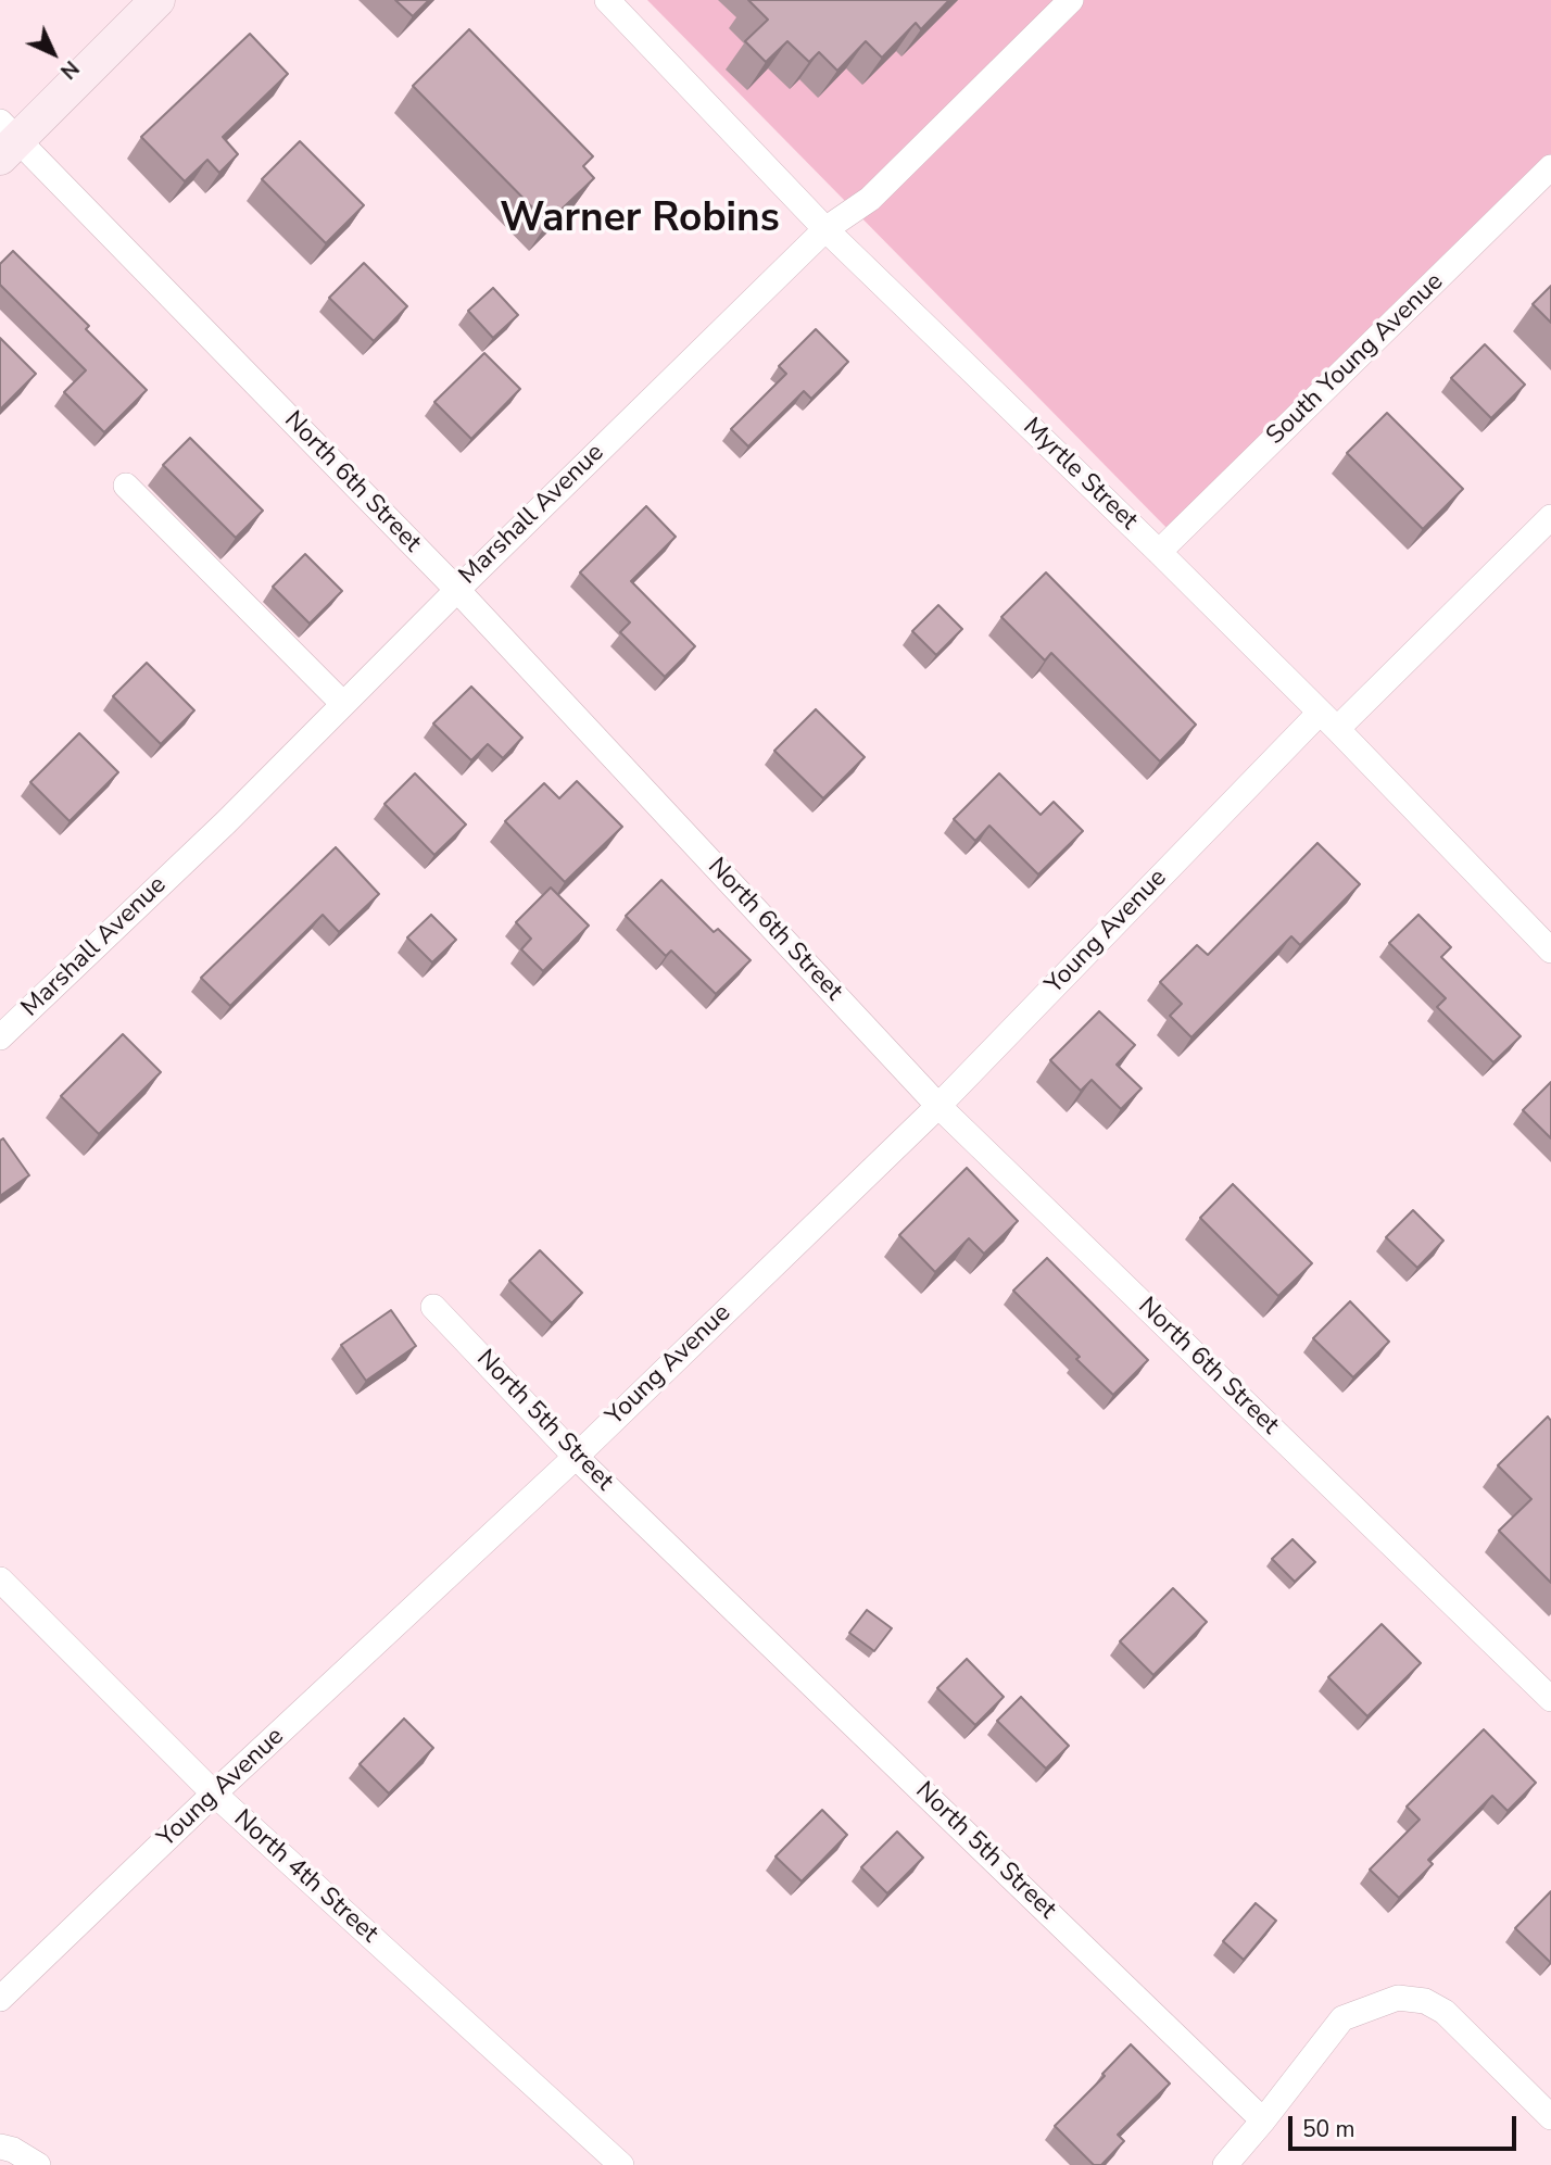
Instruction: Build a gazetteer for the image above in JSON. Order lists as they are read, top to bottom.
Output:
{
  "streets": {
    "street": [
      "South Young Avenue",
      "Myrtle Street",
      "North 6th Street",
      "Marshall Avenue",
      "Young Avenue",
      "North 5th Street",
      "North 4th Street"
    ]
  },
  "crossings": [
    ["South Young Avenue", "Myrtle Street"],
    ["Myrtle Street", "Marshall Avenue"],
    ["Myrtle Street", "Young Avenue"],
    ["North 6th Street", "Marshall Avenue"],
    ["North 6th Street", "Young Avenue"],
    ["Young Avenue", "North 5th Street"],
    ["Young Avenue", "North 4th Street"]
  ],
  "districts": ["Warner Robins"],
  "scale_bar": "50 m",
  "north": "bottom right"
}
